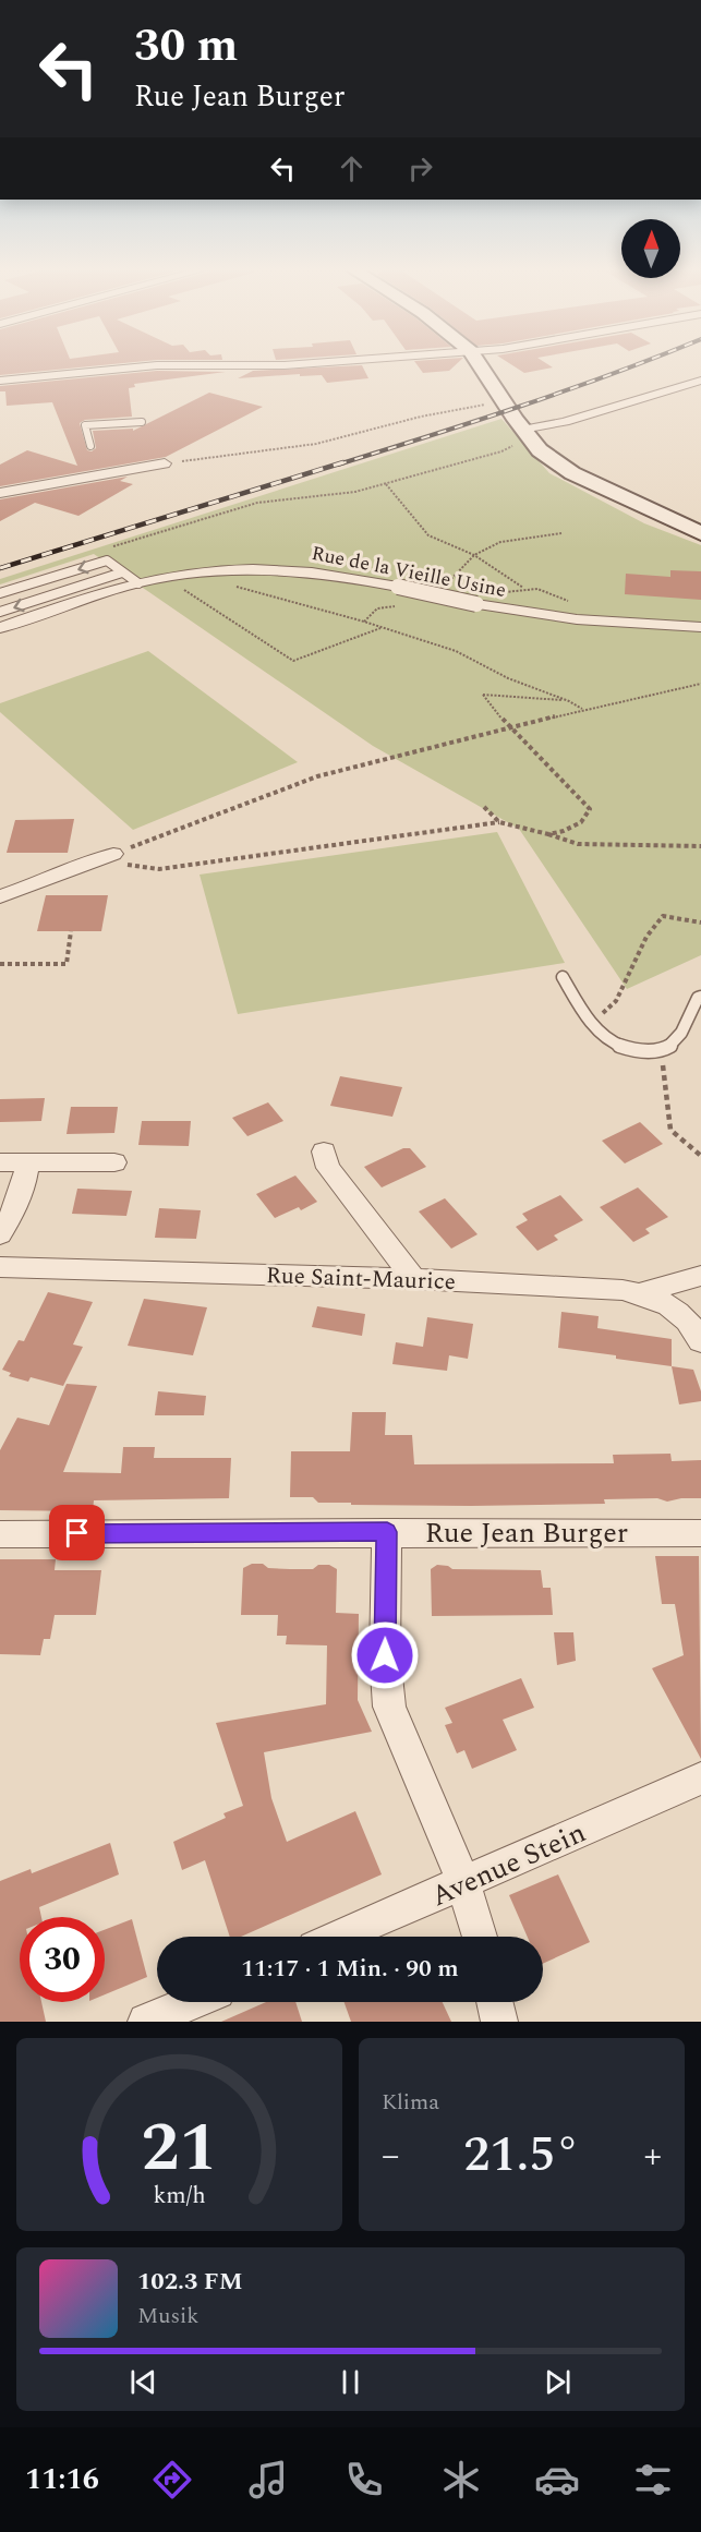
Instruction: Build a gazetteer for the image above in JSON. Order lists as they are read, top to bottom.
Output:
{
  "streets": {
    "street": [
      "Rue de la Vieille Usine",
      "Rue Saint-Maurice",
      "Rue Jean Burger",
      "Avenue Stein"
    ]
  },
  "north": "top",
  "page": {
    "turn": ["30 m", "Rue Jean Burger"],
    "limit": "30",
    "trip": "11:17 · 1 Min. · 90 m",
    "tile": "Klima",
    "heat": ["−", "21.5°", "+"],
    "song": ["102.3 FM", "Musik"],
    "tabs": "11:16",
    "gauge": ["21", "km/h"]
  }
}
